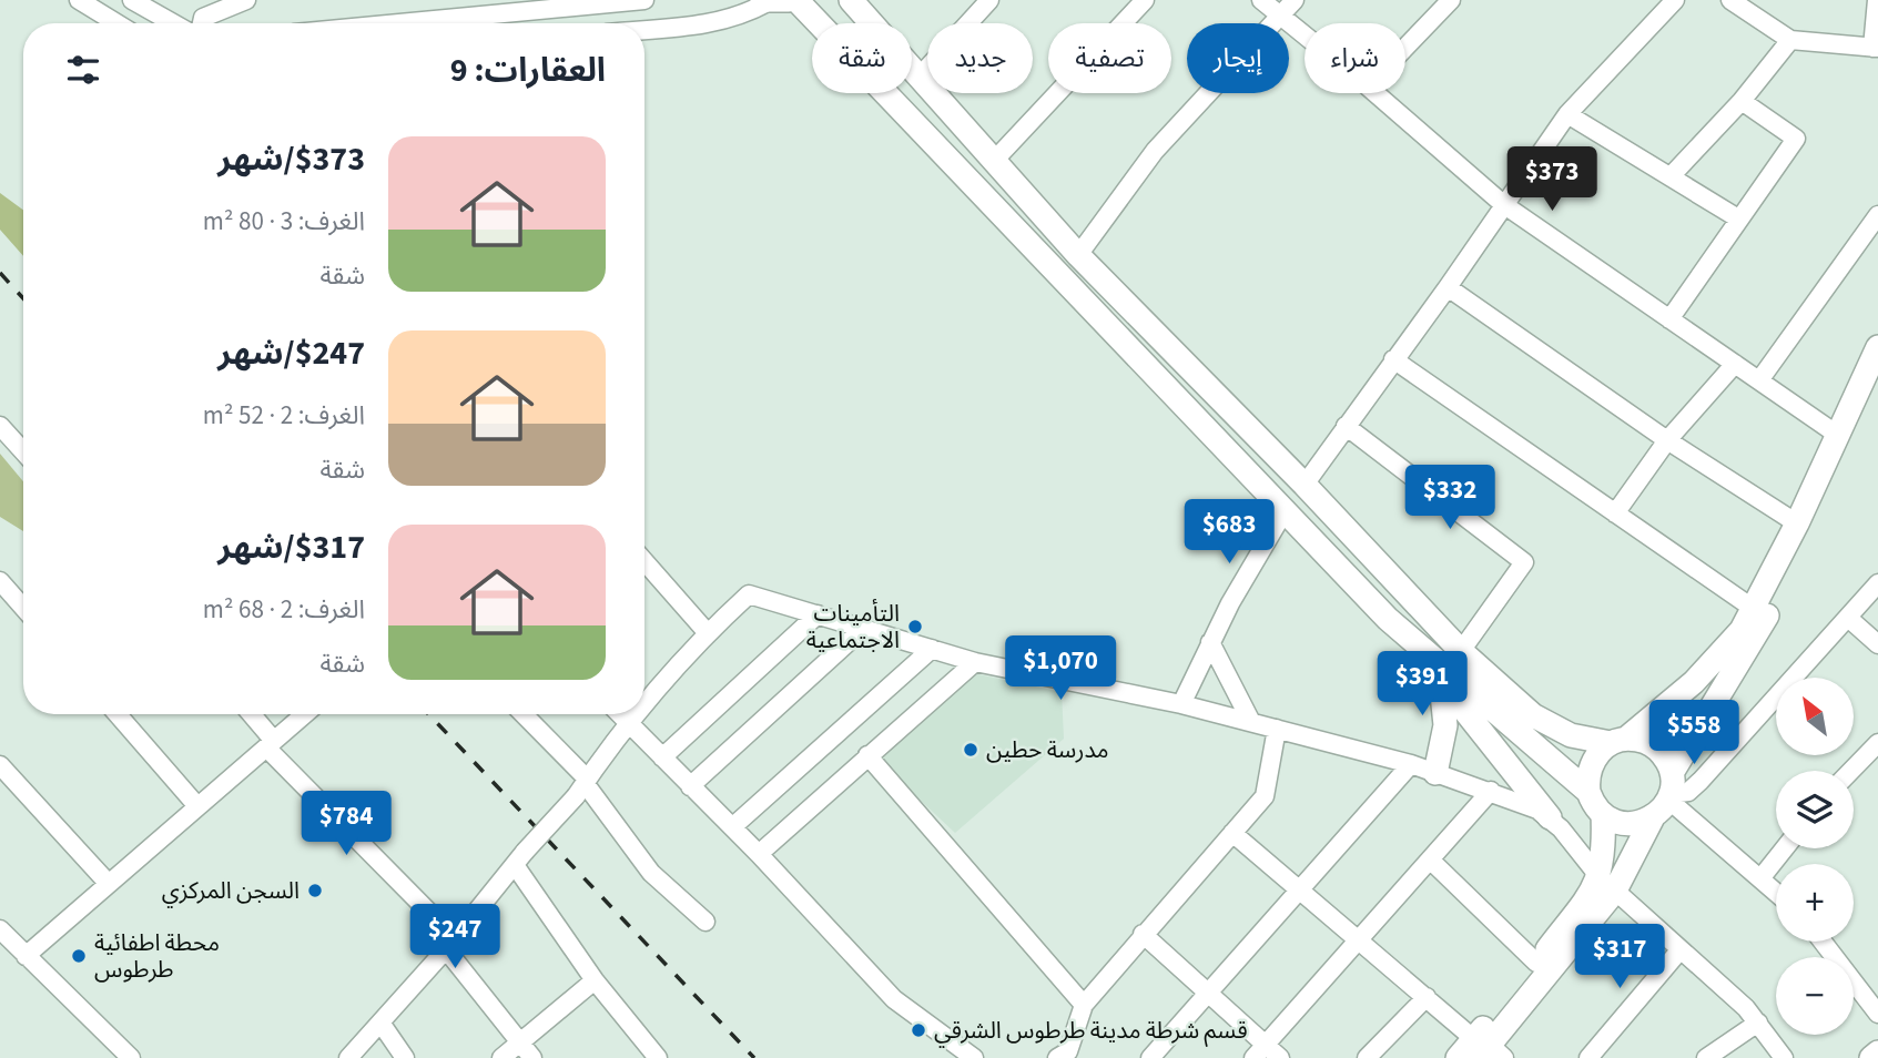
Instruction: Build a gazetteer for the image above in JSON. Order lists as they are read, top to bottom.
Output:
{
  "places": [
    "التأمينات الاجتماعية",
    "مدرسة حطين",
    "السجن المركزي",
    "محطة اطفائية طرطوس",
    "قسم شرطة مدينة طرطوس الشرقي"
  ],
  "north": "top left",
  "page": {
    "chip": [
      "شراء",
      "إيجار",
      "تصفية",
      "جديد",
      "شقة"
    ],
    "heading": "العقارات: 9",
    "list": [
      {
        "name": "$373/شهر",
        "note": "الغرف: 3 · 80 m² · شقة"
      },
      {
        "name": "$247/شهر",
        "note": "الغرف: 2 · 52 m² · شقة"
      },
      {
        "name": "$317/شهر",
        "note": "الغرف: 2 · 68 m² · شقة"
      }
    ],
    "price": [
      "$373",
      "$332",
      "$683",
      "$1,070",
      "$391",
      "$558",
      "$784",
      "$247",
      "$317"
    ],
    "map_buttons": ["+", "−"]
  }
}
